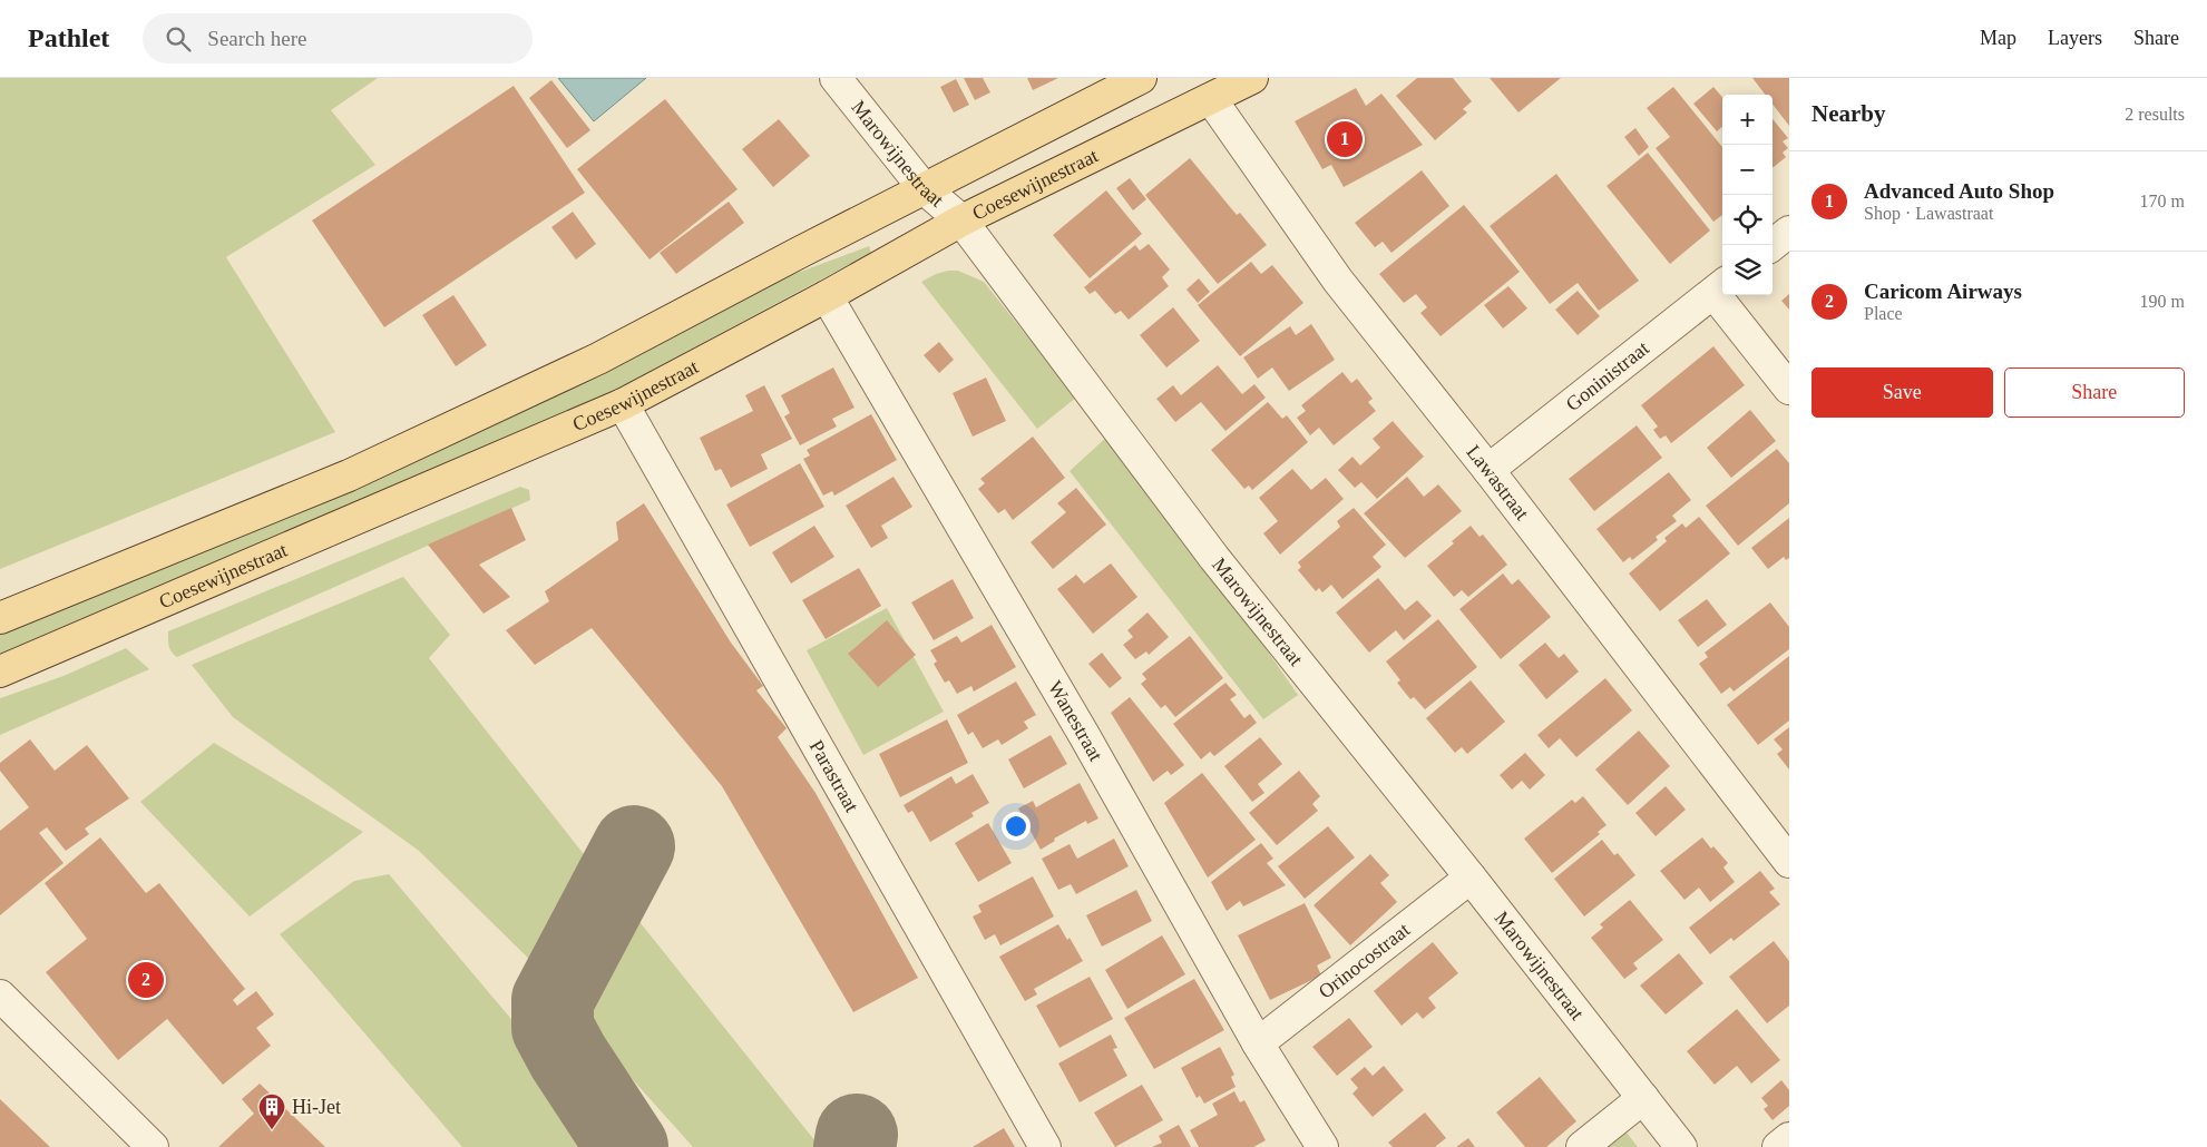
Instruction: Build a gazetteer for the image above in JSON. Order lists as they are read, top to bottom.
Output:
{
  "streets": {
    "main road": ["Coesewijnestraat"],
    "street": [
      "Marowijnestraat",
      "Goninistraat",
      "Lawastraat",
      "Wanestraat",
      "Parastraat",
      "Orinocostraat"
    ]
  },
  "crossings": [
    ["Marowijnestraat", "Coesewijnestraat"],
    ["Marowijnestraat", "Orinocostraat"],
    ["Coesewijnestraat", "Lawastraat"],
    ["Coesewijnestraat", "Wanestraat"],
    ["Coesewijnestraat", "Parastraat"],
    ["Goninistraat", "Lawastraat"],
    ["Wanestraat", "Orinocostraat"]
  ],
  "places": {
    "building": ["Hi-Jet"]
  },
  "page": {
    "header": "Pathlet",
    "search": "Search here",
    "nav": ["Map", "Layers", "Share"],
    "heading": ["Nearby", "2 results"],
    "map_buttons": ["+", "−"],
    "pins": ["1", "2"],
    "list": [
      {
        "mark": "1",
        "name": "Advanced Auto Shop",
        "note": "Shop · Lawastraat",
        "value": "170 m"
      },
      {
        "mark": "2",
        "name": "Caricom Airways",
        "note": "Place",
        "value": "190 m"
      }
    ],
    "buttons": ["Save", "Share"]
  }
}
